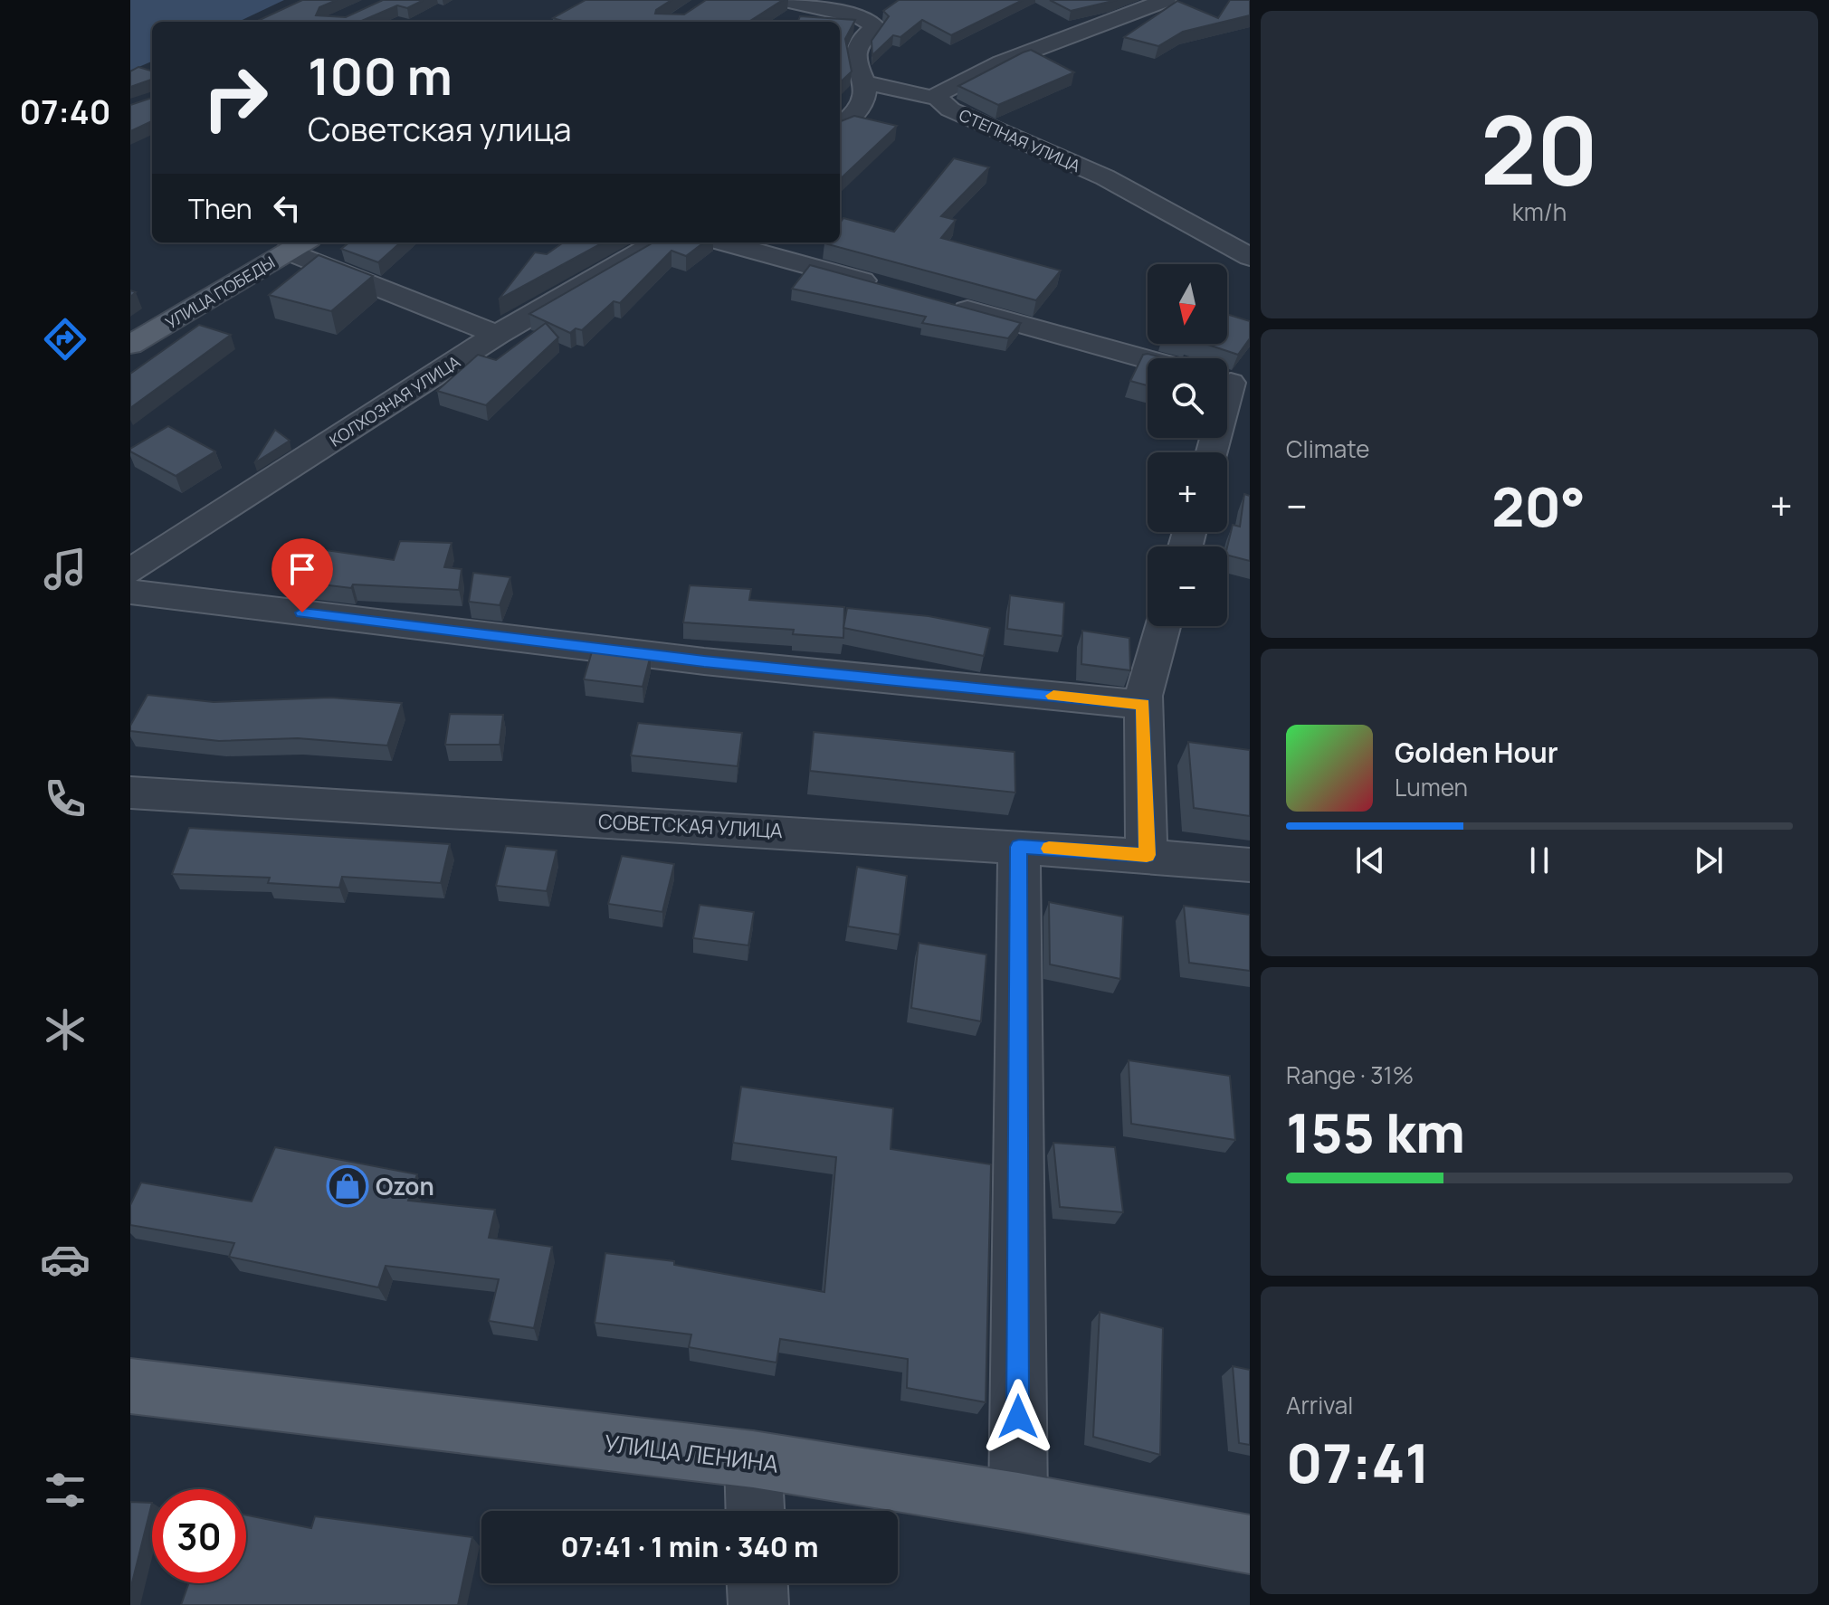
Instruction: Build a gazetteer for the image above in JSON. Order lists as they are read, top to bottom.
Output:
{
  "streets": {
    "main road": ["УЛИЦА ПОБЕДЫ", "УЛИЦА ЛЕНИНА"],
    "street": ["СТЕПНАЯ УЛИЦА", "КОЛХОЗНАЯ УЛИЦА", "СОВЕТСКАЯ УЛИЦА"]
  },
  "places": {
    "shop": ["Ozon"]
  },
  "north": "bottom",
  "page": {
    "tabs": "07:40",
    "tile": [
      ["20", "km/h"],
      "Climate",
      ["Range · 31%", "155 km"],
      ["Arrival", "07:41"]
    ],
    "turn": ["100 m", "Советская улица"],
    "then": "Then",
    "map_buttons": ["+", "−"],
    "heat": ["−", "20°", "+"],
    "song": ["Golden Hour", "Lumen"],
    "limit": "30",
    "trip": "07:41 · 1 min · 340 m"
  }
}
